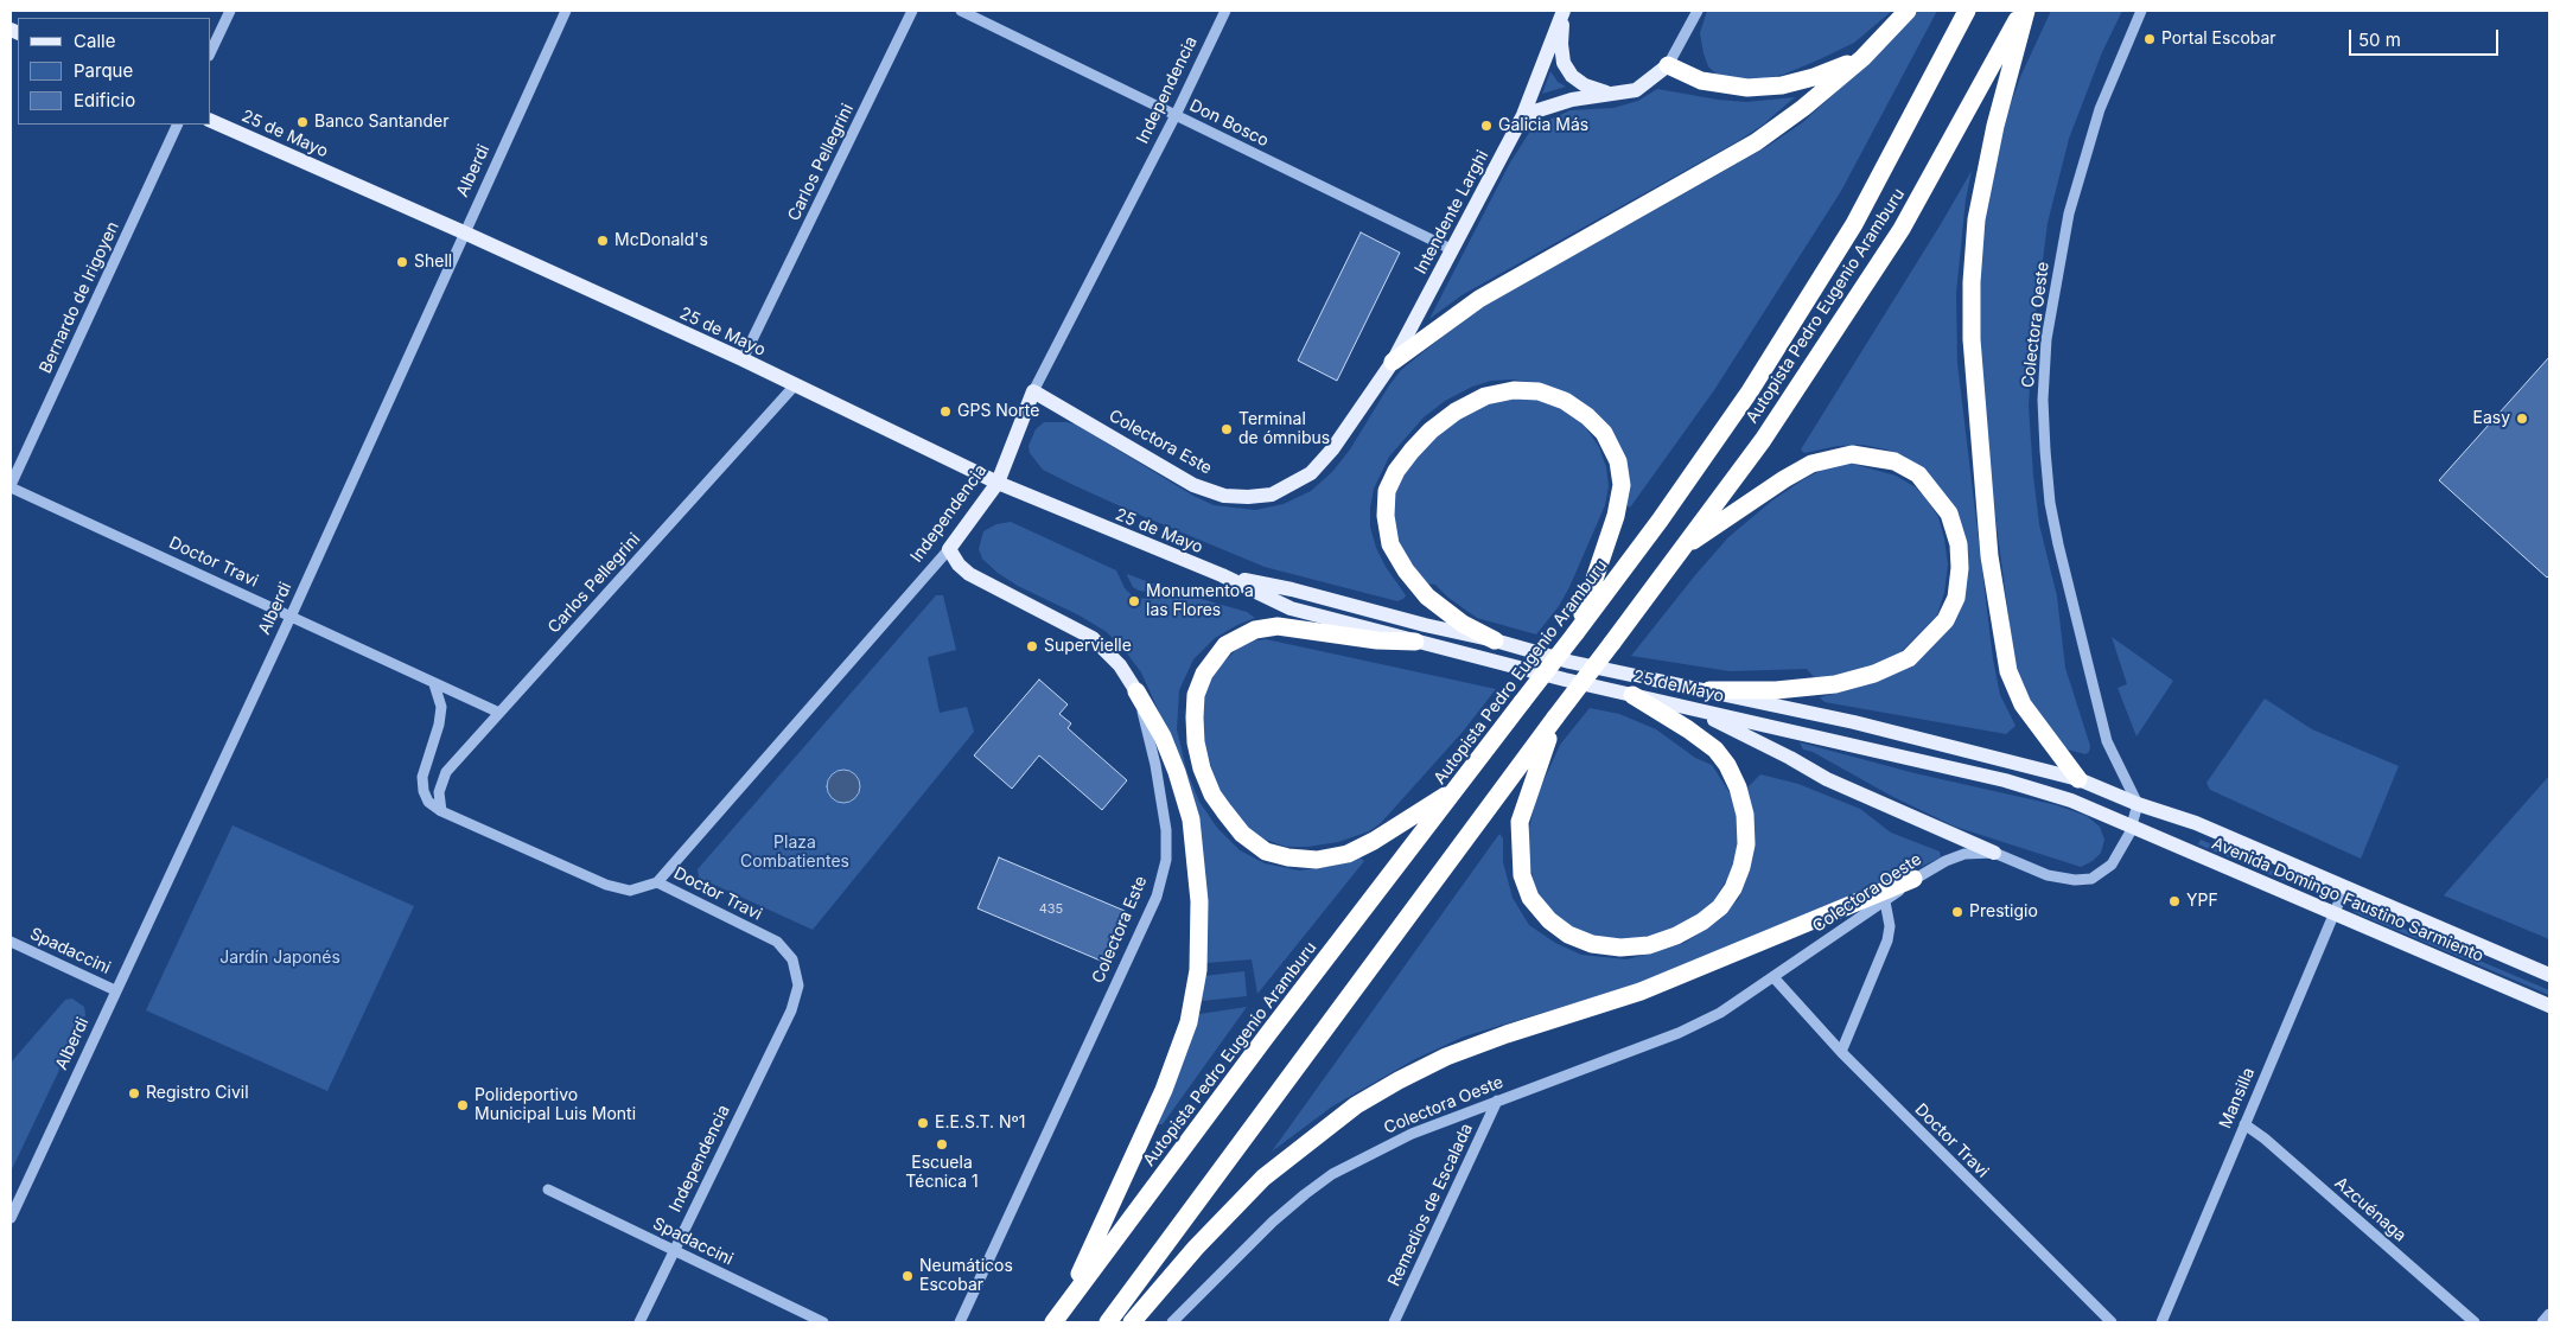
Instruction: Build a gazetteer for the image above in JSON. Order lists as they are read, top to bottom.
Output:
{
  "streets": {
    "highway": ["Autopista Pedro Eugenio Aramburu"],
    "main road": [
      "Independencia",
      "25 de Mayo",
      "Intendente Larghi",
      "Colectora Este",
      "Avenida Domingo Faustino Sarmiento"
    ],
    "street": [
      "Don Bosco",
      "Carlos Pellegrini",
      "Alberdi",
      "Bernardo de Irigoyen",
      "Colectora Oeste",
      "Doctor Travi",
      "Spadaccini",
      "Mansilla",
      "Remedios de Escalada",
      "Azcuénaga"
    ]
  },
  "crossings": [
    ["Independencia", "Don Bosco"],
    ["Independencia", "25 de Mayo"],
    ["Independencia", "Colectora Este"],
    ["Independencia", "Doctor Travi"],
    ["Independencia", "Spadaccini"],
    ["Don Bosco", "Intendente Larghi"],
    ["25 de Mayo", "Carlos Pellegrini"],
    ["25 de Mayo", "Alberdi"],
    ["25 de Mayo", "Colectora Oeste"],
    ["25 de Mayo", "Avenida Domingo Faustino Sarmiento"],
    ["Carlos Pellegrini", "Doctor Travi"],
    ["Alberdi", "Doctor Travi"],
    ["Alberdi", "Spadaccini"],
    ["Intendente Larghi", "Colectora Este"],
    ["Bernardo de Irigoyen", "Doctor Travi"],
    ["Colectora Oeste", "Doctor Travi"],
    ["Colectora Oeste", "Avenida Domingo Faustino Sarmiento"],
    ["Colectora Oeste", "Remedios de Escalada"],
    ["Avenida Domingo Faustino Sarmiento", "Mansilla"],
    ["Mansilla", "Azcuénaga"]
  ],
  "parks": ["Plaza Combatientes", "Jardín Japonés"],
  "places": [
    "Portal Escobar",
    "Banco Santander",
    "Galicia Más",
    "McDonald's",
    "Shell",
    "GPS Norte",
    "Easy",
    "Terminal de ómnibus",
    "Monumento a las Flores",
    "Supervielle",
    "YPF",
    "Prestigio",
    "Registro Civil",
    "Polideportivo Municipal Luis Monti",
    "E.E.S.T. Nº1",
    "Escuela Técnica 1",
    "Neumáticos Escobar"
  ],
  "house_numbers": ["435"],
  "legend": ["Calle", "Parque", "Edificio"],
  "scale_bar": "50 m"
}
